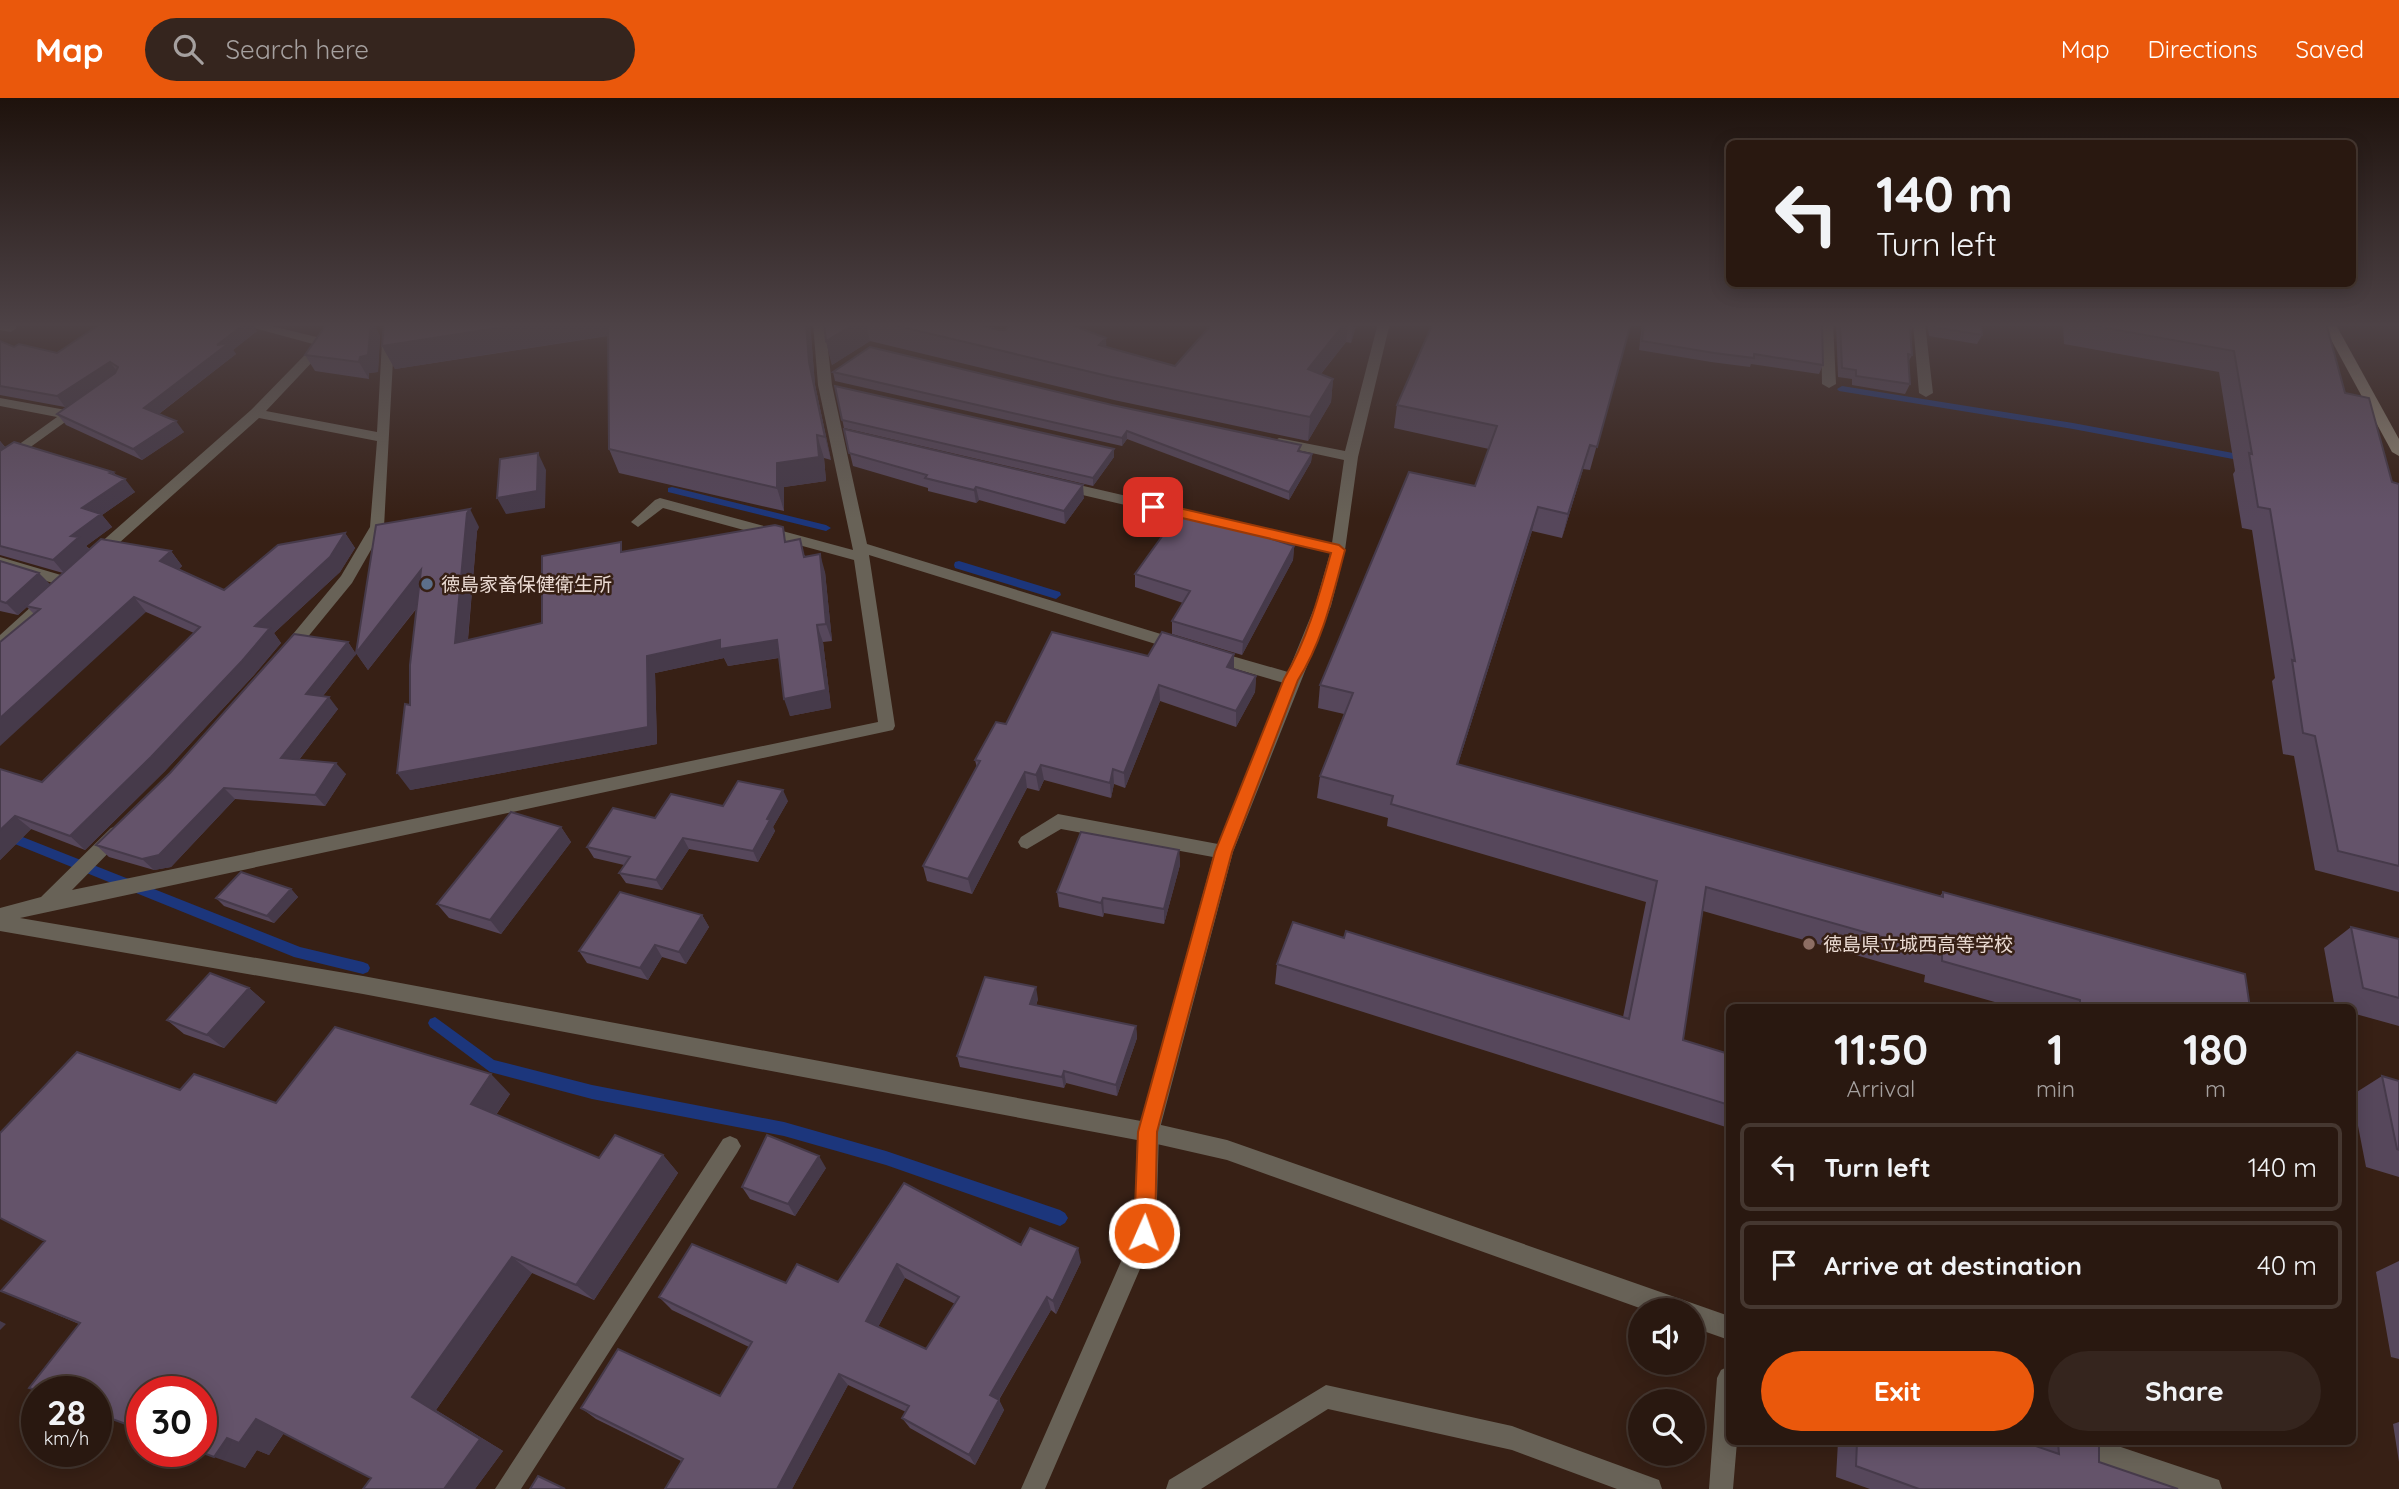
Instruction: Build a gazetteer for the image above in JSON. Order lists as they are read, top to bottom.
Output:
{
  "places": ["徳島家畜保健衛生所", "徳島県立城西高等学校"],
  "page": {
    "header": "Map",
    "search": "Search here",
    "nav": ["Map", "Directions", "Saved"],
    "turn": ["140 m", "Turn left"],
    "eta": [
      "11:50",
      "Arrival",
      "1",
      "min",
      "180",
      "m"
    ],
    "list": [
      {
        "name": "Turn left",
        "value": "140 m"
      },
      {
        "name": "Arrive at destination",
        "value": "40 m"
      }
    ],
    "buttons": ["Exit", "Share"],
    "speed": "28 km/h",
    "limit": "30"
  }
}
